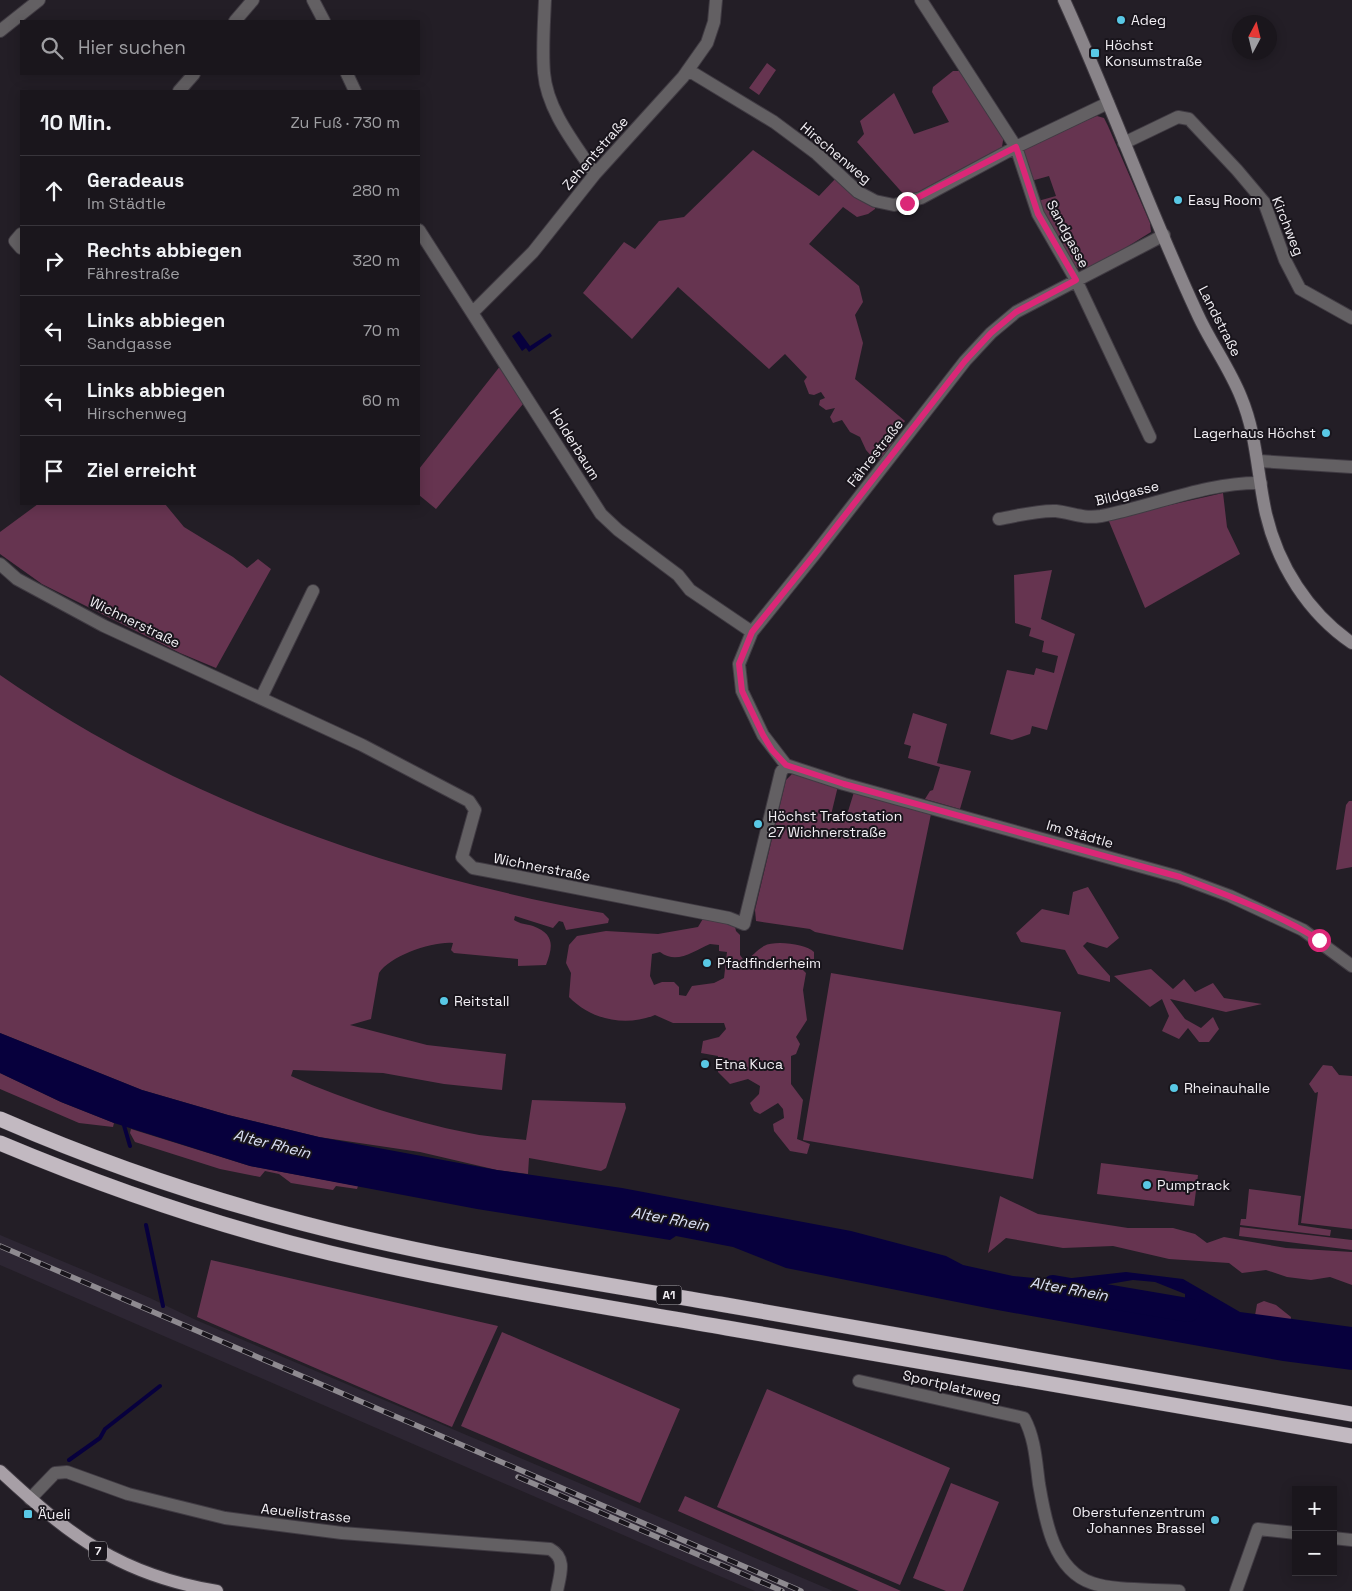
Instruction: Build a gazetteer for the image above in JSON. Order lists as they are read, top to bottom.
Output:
{
  "streets": {
    "highway": ["A1"],
    "main road": ["Landstraße", "7"],
    "street": [
      "Zehentstraße",
      "Hirschenweg",
      "Kirchweg",
      "Sandgasse",
      "Holderbaum",
      "Fährestraße",
      "Bildgasse",
      "Wichnerstraße",
      "Im Städtle",
      "Sportplatzweg",
      "Aeuelistrasse"
    ]
  },
  "crossings": [
    ["Zehentstraße", "Hirschenweg"],
    ["Zehentstraße", "Holderbaum"],
    ["Hirschenweg", "Sandgasse"],
    ["Hirschenweg", "Landstraße"],
    ["Kirchweg", "Landstraße"],
    ["Sandgasse", "Fährestraße"],
    ["Landstraße", "Fährestraße"],
    ["Landstraße", "Bildgasse"],
    ["Holderbaum", "Fährestraße"],
    ["Fährestraße", "Wichnerstraße"],
    ["Fährestraße", "Im Städtle"],
    ["Wichnerstraße", "Im Städtle"],
    ["Aeuelistrasse", "7"]
  ],
  "water": ["Alter Rhein"],
  "places": {
    "other": [
      "Adeg",
      "Easy Room",
      "Lagerhaus Höchst",
      "Höchst Trafostation 27 Wichnerstraße",
      "Pfadfinderheim",
      "Reitstall",
      "Etna Kuca",
      "Rheinauhalle",
      "Pumptrack",
      "Oberstufenzentrum Johannes Brassel"
    ],
    "transit": ["Höchst Konsumstraße", "Äueli"]
  },
  "north": "top",
  "page": {
    "search": "Hier suchen",
    "heading": ["10 Min.", "Zu Fuß · 730 m"],
    "list": [
      ["Geradeaus", "Im Städtle", "280 m"],
      ["Rechts abbiegen", "Fährestraße", "320 m"],
      ["Links abbiegen", "Sandgasse", "70 m"],
      ["Links abbiegen", "Hirschenweg", "60 m"],
      "Ziel erreicht"
    ],
    "map_buttons": ["+", "−"]
  }
}
